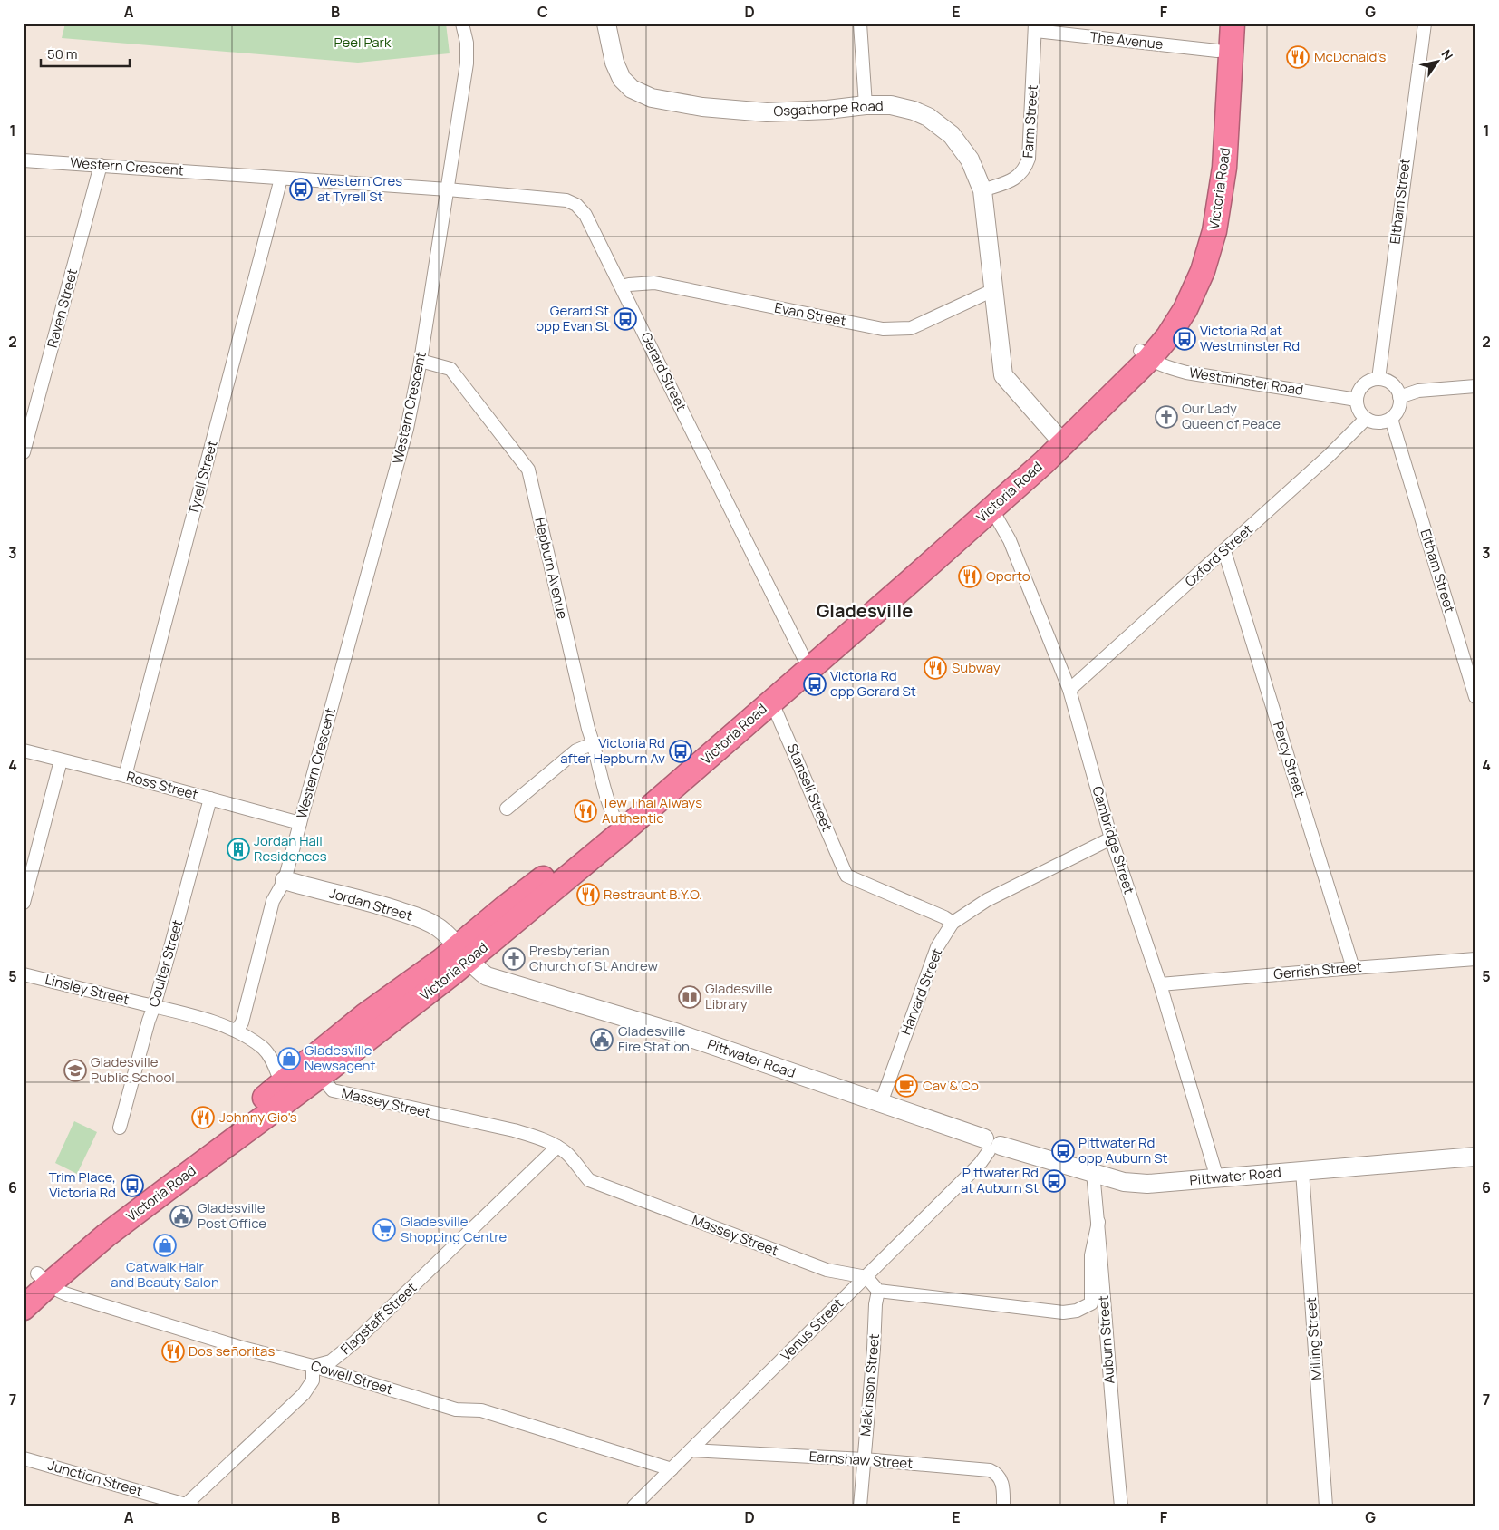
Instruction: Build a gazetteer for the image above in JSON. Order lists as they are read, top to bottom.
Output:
{
  "streets": {
    "highway": ["Victoria Road"],
    "main road": ["Osgathorpe Road", "Jordan Street", "Pittwater Road"],
    "street": [
      "The Avenue",
      "Farm Street",
      "Western Crescent",
      "Eltham Street",
      "Raven Street",
      "Evan Street",
      "Gerard Street",
      "Westminster Road",
      "Tyrell Street",
      "Oxford Street",
      "Hepburn Avenue",
      "Percy Street",
      "Ross Street",
      "Stansell Street",
      "Cambridge Street",
      "Coulter Street",
      "Gerrish Street",
      "Linsley Street",
      "Harvard Street",
      "Massey Street",
      "Flagstaff Street",
      "Venus Street",
      "Milling Street",
      "Auburn Street",
      "Cowell Street",
      "Makinson Street",
      "Earnshaw Street",
      "Junction Street"
    ]
  },
  "crossings": [
    ["The Avenue", "Farm Street"],
    ["The Avenue", "Victoria Road"],
    ["Osgathorpe Road", "Farm Street"],
    ["Osgathorpe Road", "Victoria Road"],
    ["Osgathorpe Road", "Evan Street"],
    ["Western Crescent", "Raven Street"],
    ["Western Crescent", "Gerard Street"],
    ["Western Crescent", "Tyrell Street"],
    ["Western Crescent", "Hepburn Avenue"],
    ["Western Crescent", "Ross Street"],
    ["Western Crescent", "Jordan Street"],
    ["Western Crescent", "Linsley Street"],
    ["Victoria Road", "Gerard Street"],
    ["Victoria Road", "Westminster Road"],
    ["Victoria Road", "Hepburn Avenue"],
    ["Victoria Road", "Stansell Street"],
    ["Victoria Road", "Cambridge Street"],
    ["Victoria Road", "Jordan Street"],
    ["Victoria Road", "Linsley Street"],
    ["Victoria Road", "Pittwater Road"],
    ["Victoria Road", "Massey Street"],
    ["Victoria Road", "Cowell Street"],
    ["Eltham Street", "Westminster Road"],
    ["Eltham Street", "Oxford Street"],
    ["Evan Street", "Gerard Street"],
    ["Westminster Road", "Oxford Street"],
    ["Tyrell Street", "Ross Street"],
    ["Oxford Street", "Percy Street"],
    ["Oxford Street", "Cambridge Street"],
    ["Percy Street", "Gerrish Street"],
    ["Ross Street", "Coulter Street"],
    ["Stansell Street", "Harvard Street"],
    ["Cambridge Street", "Gerrish Street"],
    ["Cambridge Street", "Harvard Street"],
    ["Cambridge Street", "Pittwater Road"],
    ["Jordan Street", "Pittwater Road"],
    ["Coulter Street", "Linsley Street"],
    ["Harvard Street", "Pittwater Road"],
    ["Pittwater Road", "Venus Street"],
    ["Pittwater Road", "Milling Street"],
    ["Pittwater Road", "Auburn Street"],
    ["Massey Street", "Flagstaff Street"],
    ["Massey Street", "Venus Street"],
    ["Flagstaff Street", "Cowell Street"],
    ["Venus Street", "Cowell Street"],
    ["Venus Street", "Earnshaw Street"],
    ["Makinson Street", "Earnshaw Street"]
  ],
  "districts": ["Gladesville"],
  "parks": ["Peel Park"],
  "places": {
    "restaurant": [
      "McDonald's",
      "Oporto",
      "Subway",
      "Tew Thai Always Authentic",
      "Restraunt B.Y.O.",
      "Johnny Gio's",
      "Dos señoritas"
    ],
    "bus stop": [
      "Western Cres at Tyrell St",
      "Gerard St opp Evan St",
      "Victoria Rd at Westminster Rd",
      "Victoria Rd opp Gerard St",
      "Victoria Rd after Hepburn Av",
      "Pittwater Rd opp Auburn St",
      "Pittwater Rd at Auburn St",
      "Trim Place, Victoria Rd"
    ],
    "church": ["Our Lady Queen of Peace", "Presbyterian Church of St Andrew"],
    "building": ["Jordan Hall Residences"],
    "library": ["Gladesville Library"],
    "public building": ["Gladesville Fire Station", "Gladesville Post Office"],
    "shop": ["Gladesville Newsagent", "Catwalk Hair and Beauty Salon"],
    "school or university": ["Gladesville Public School"],
    "cafe": ["Cav & Co"],
    "supermarket": ["Gladesville Shopping Centre"]
  },
  "scale_bar": "50 m",
  "north": "top right",
  "grid": {
    "columns": [
      "A",
      "B",
      "C",
      "D",
      "E",
      "F",
      "G"
    ],
    "rows": [
      "1",
      "2",
      "3",
      "4",
      "5",
      "6",
      "7"
    ]
  }
}
